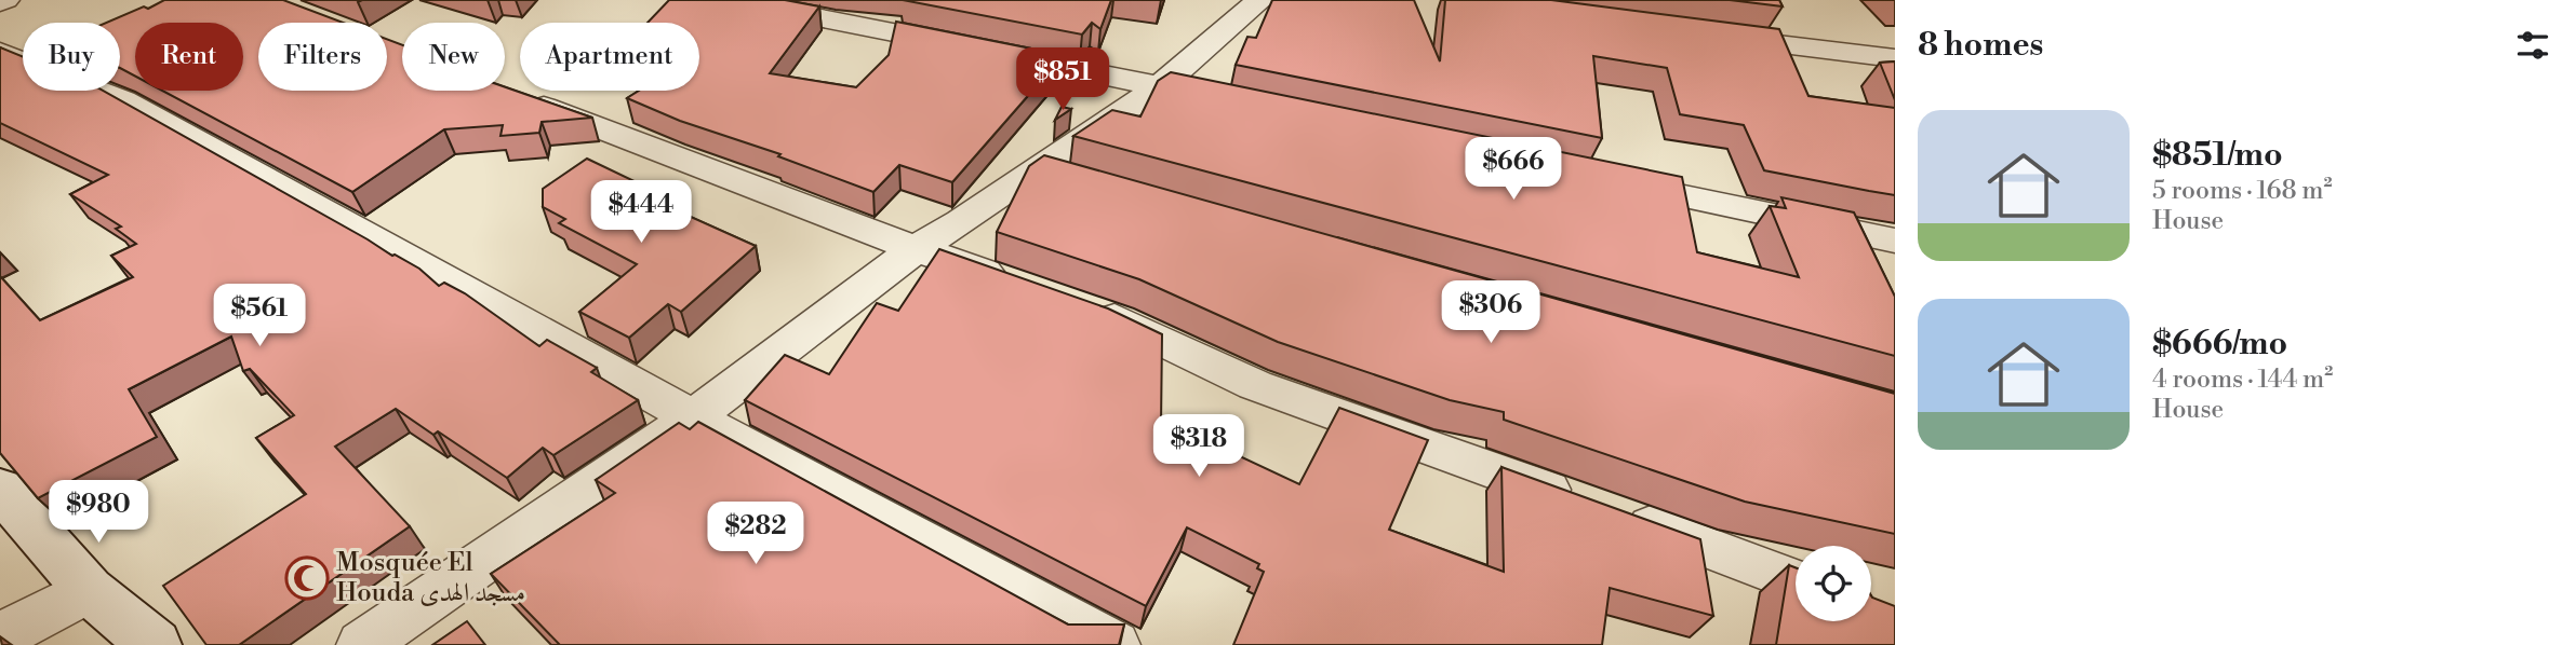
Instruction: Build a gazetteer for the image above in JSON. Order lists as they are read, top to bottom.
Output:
{
  "places": {
    "mosque": ["Mosquée El Houda مسجد الهدى"]
  },
  "page": {
    "heading": "8 homes",
    "chip": [
      "Buy",
      "Rent",
      "Filters",
      "New",
      "Apartment"
    ],
    "price": [
      "$851",
      "$666",
      "$444",
      "$306",
      "$561",
      "$318",
      "$980",
      "$282"
    ],
    "list": [
      {
        "name": "$851/mo",
        "note": "5 rooms · 168 m² · House"
      },
      {
        "name": "$666/mo",
        "note": "4 rooms · 144 m² · House"
      }
    ]
  }
}
